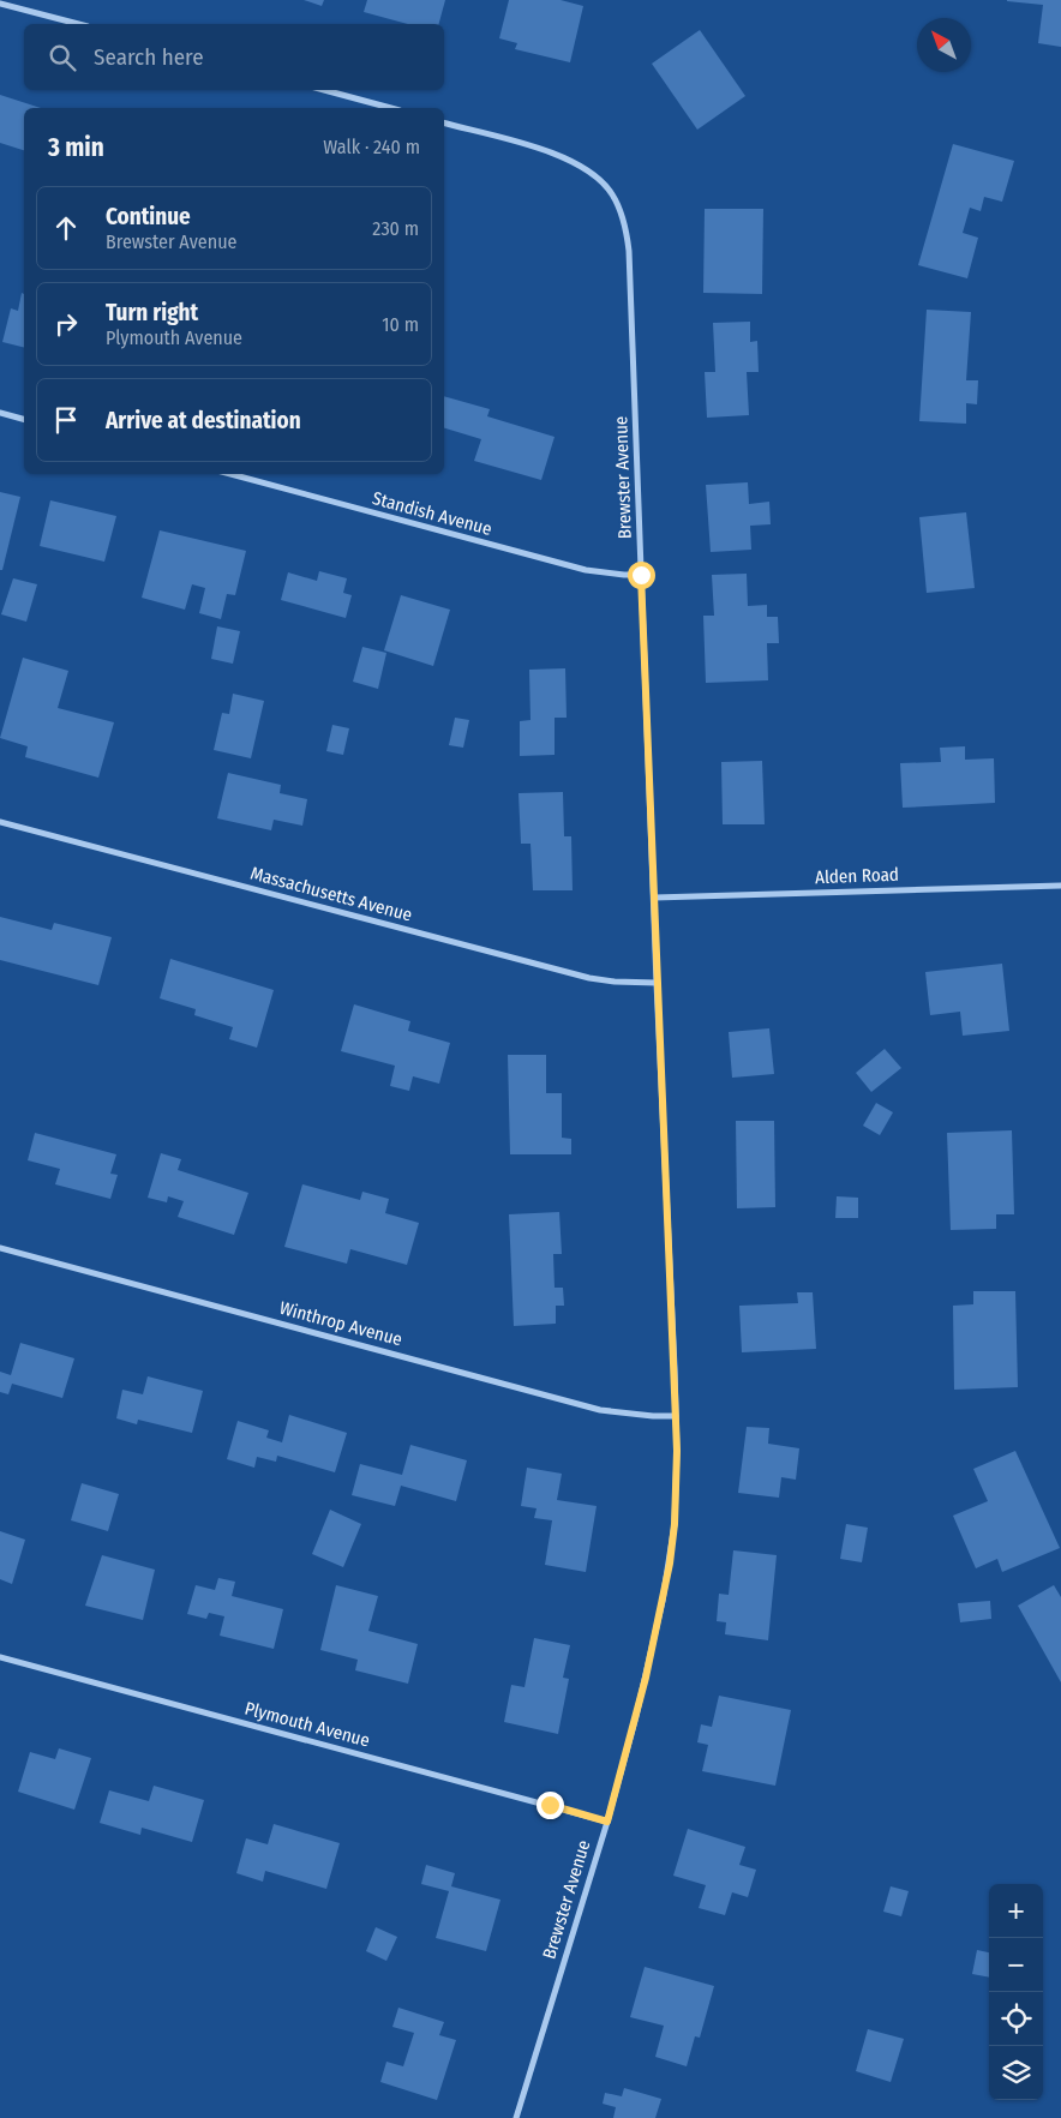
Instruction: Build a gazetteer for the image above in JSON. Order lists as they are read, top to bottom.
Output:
{
  "streets": {
    "street": [
      "Brewster Avenue",
      "Standish Avenue",
      "Alden Road",
      "Massachusetts Avenue",
      "Winthrop Avenue",
      "Plymouth Avenue"
    ]
  },
  "crossings": [
    ["Brewster Avenue", "Standish Avenue"],
    ["Brewster Avenue", "Alden Road"],
    ["Brewster Avenue", "Massachusetts Avenue"],
    ["Brewster Avenue", "Winthrop Avenue"],
    ["Brewster Avenue", "Plymouth Avenue"]
  ],
  "north": "top left",
  "page": {
    "search": "Search here",
    "heading": ["3 min", "Walk · 240 m"],
    "list": [
      ["Continue", "Brewster Avenue", "230 m"],
      ["Turn right", "Plymouth Avenue", "10 m"],
      "Arrive at destination"
    ],
    "map_buttons": ["+", "−"]
  }
}
